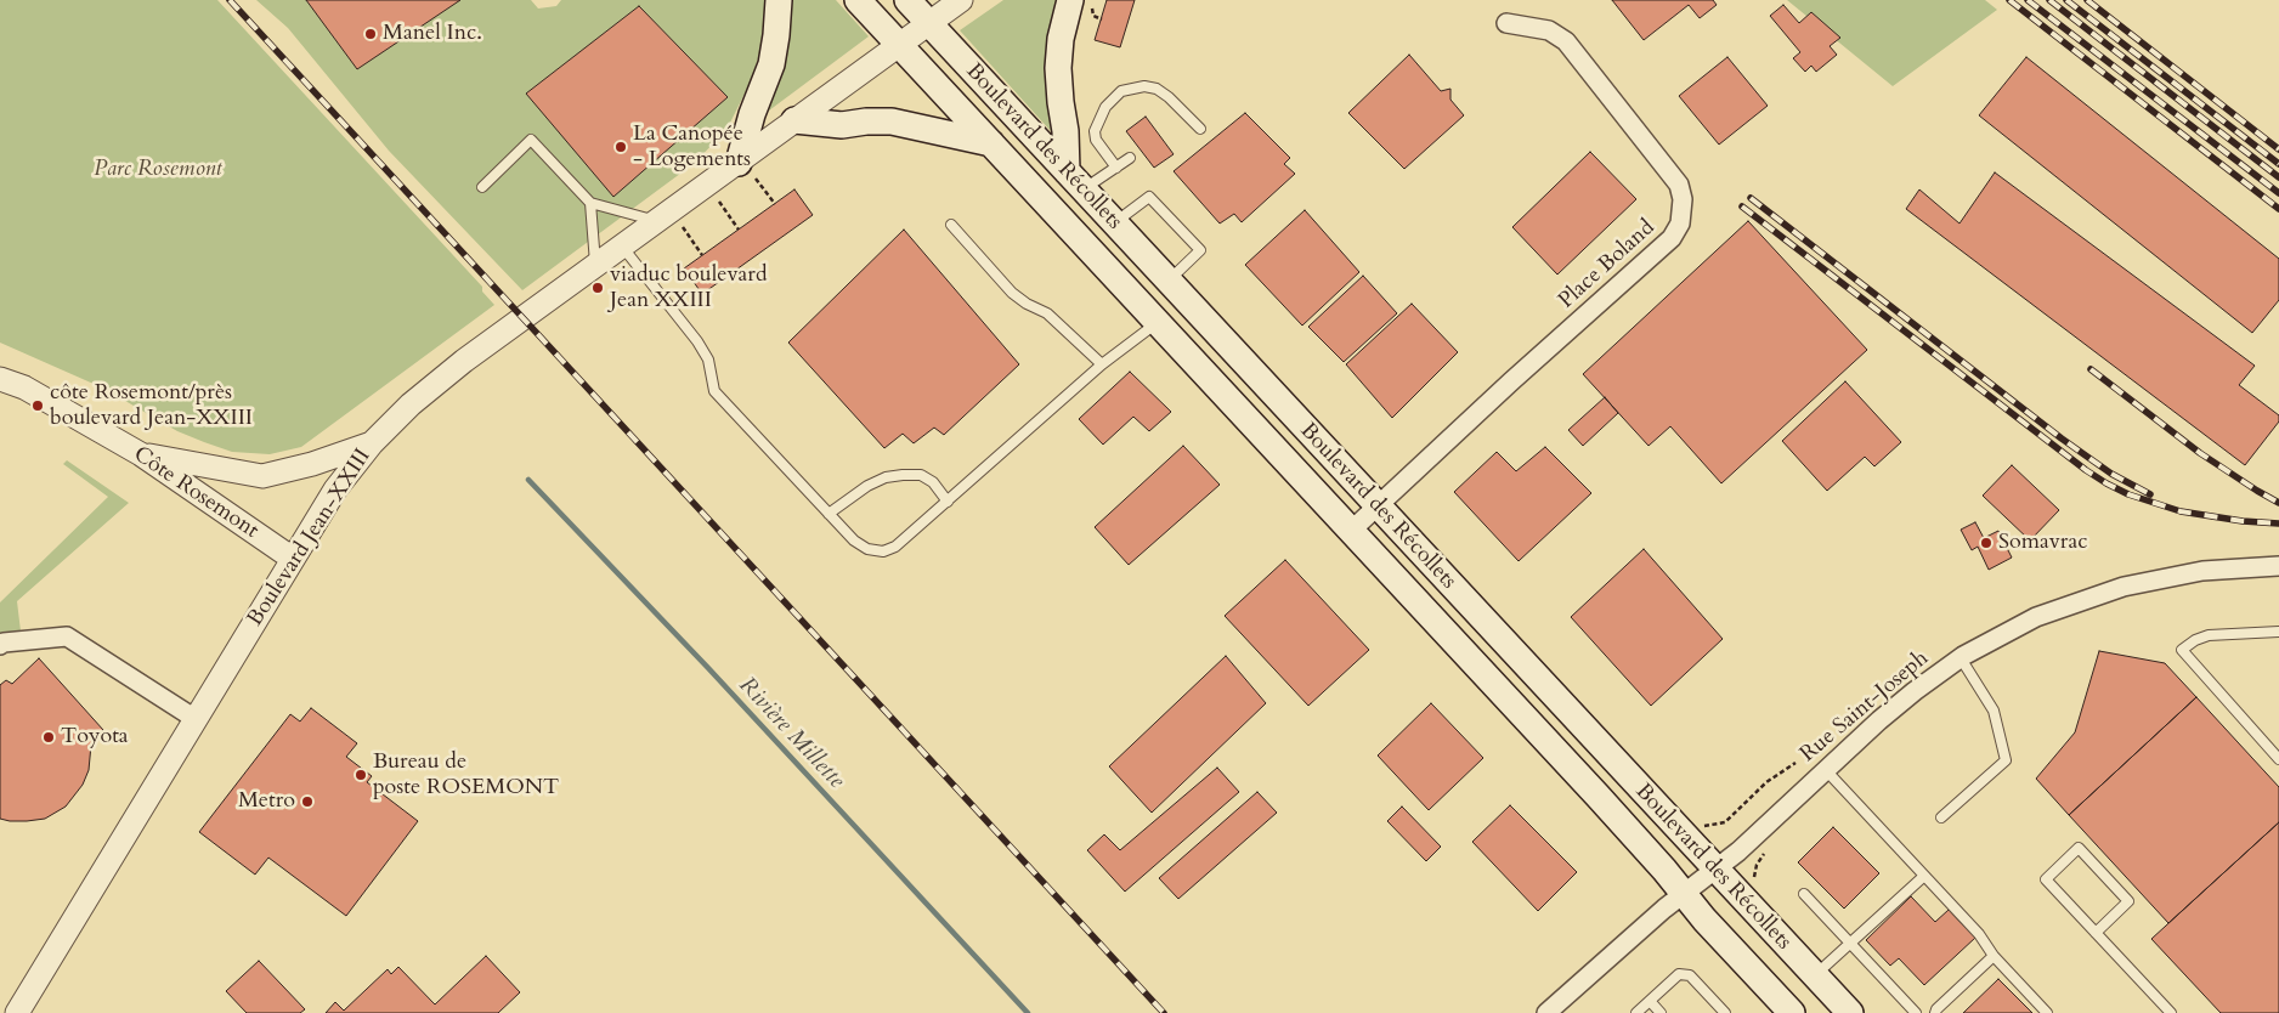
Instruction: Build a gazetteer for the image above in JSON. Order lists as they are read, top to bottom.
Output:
{
  "streets": {
    "main road": ["Boulevard des Récollets"],
    "street": [
      "Place Boland",
      "Côte Rosemont",
      "Boulevard Jean-XXIII",
      "Rue Saint-Joseph"
    ]
  },
  "crossings": [
    ["Boulevard des Récollets", "Place Boland"],
    ["Boulevard des Récollets", "Boulevard Jean-XXIII"],
    ["Boulevard des Récollets", "Rue Saint-Joseph"],
    ["Côte Rosemont", "Boulevard Jean-XXIII"]
  ],
  "water": ["Rivière Millette"],
  "parks": ["Parc Rosemont"],
  "places": [
    "Manel Inc.",
    "La Canopée - Logements",
    "viaduc boulevard Jean XXIII",
    "côte Rosemont/près boulevard Jean-XXIII",
    "Somavrac",
    "Toyota",
    "Bureau de poste ROSEMONT",
    "Metro"
  ]
}
